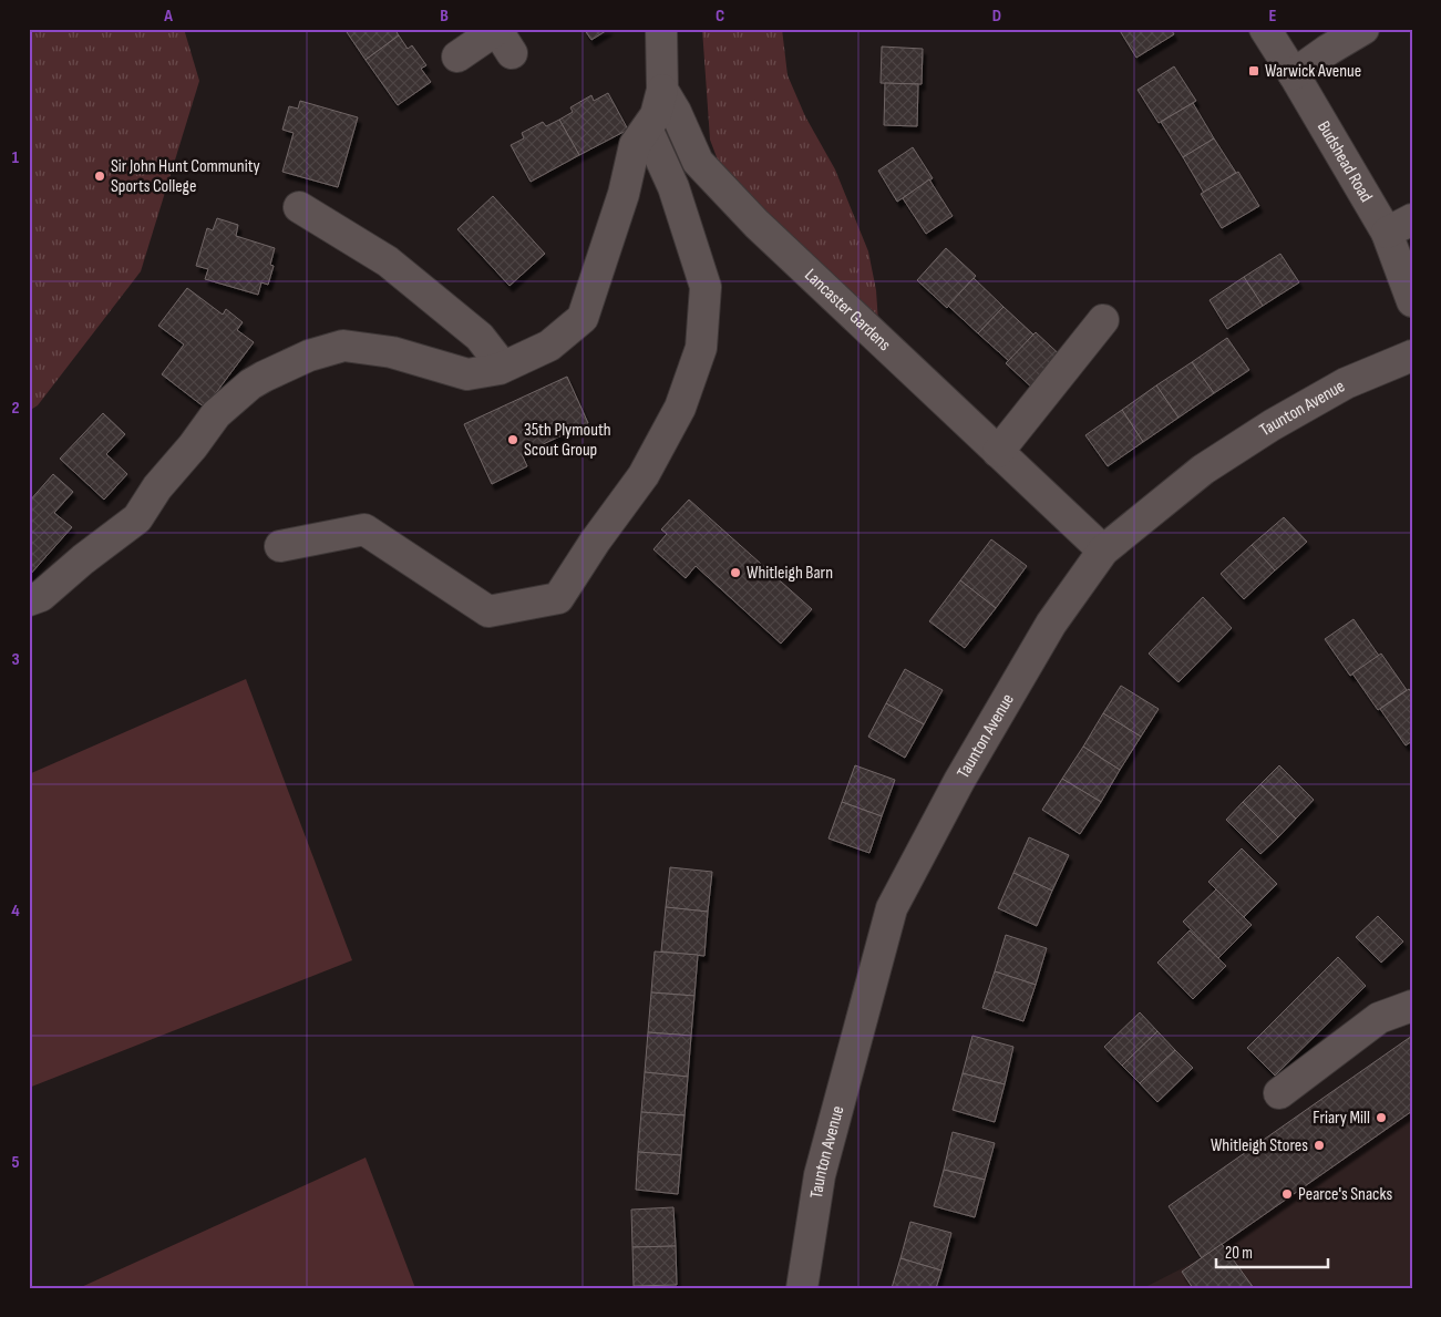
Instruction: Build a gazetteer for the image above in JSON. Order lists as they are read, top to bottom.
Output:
{
  "streets": {
    "street": ["Budshead Road", "Lancaster Gardens", "Taunton Avenue"]
  },
  "crossings": [
    ["Lancaster Gardens", "Taunton Avenue"]
  ],
  "places": {
    "transit": ["Warwick Avenue"],
    "other": [
      "Sir John Hunt Community Sports College",
      "35th Plymouth Scout Group",
      "Whitleigh Barn",
      "Friary Mill",
      "Whitleigh Stores",
      "Pearce's Snacks"
    ]
  },
  "scale_bar": "20 m",
  "grid": {
    "columns": [
      "A",
      "B",
      "C",
      "D",
      "E"
    ],
    "rows": [
      "1",
      "2",
      "3",
      "4",
      "5"
    ]
  }
}
